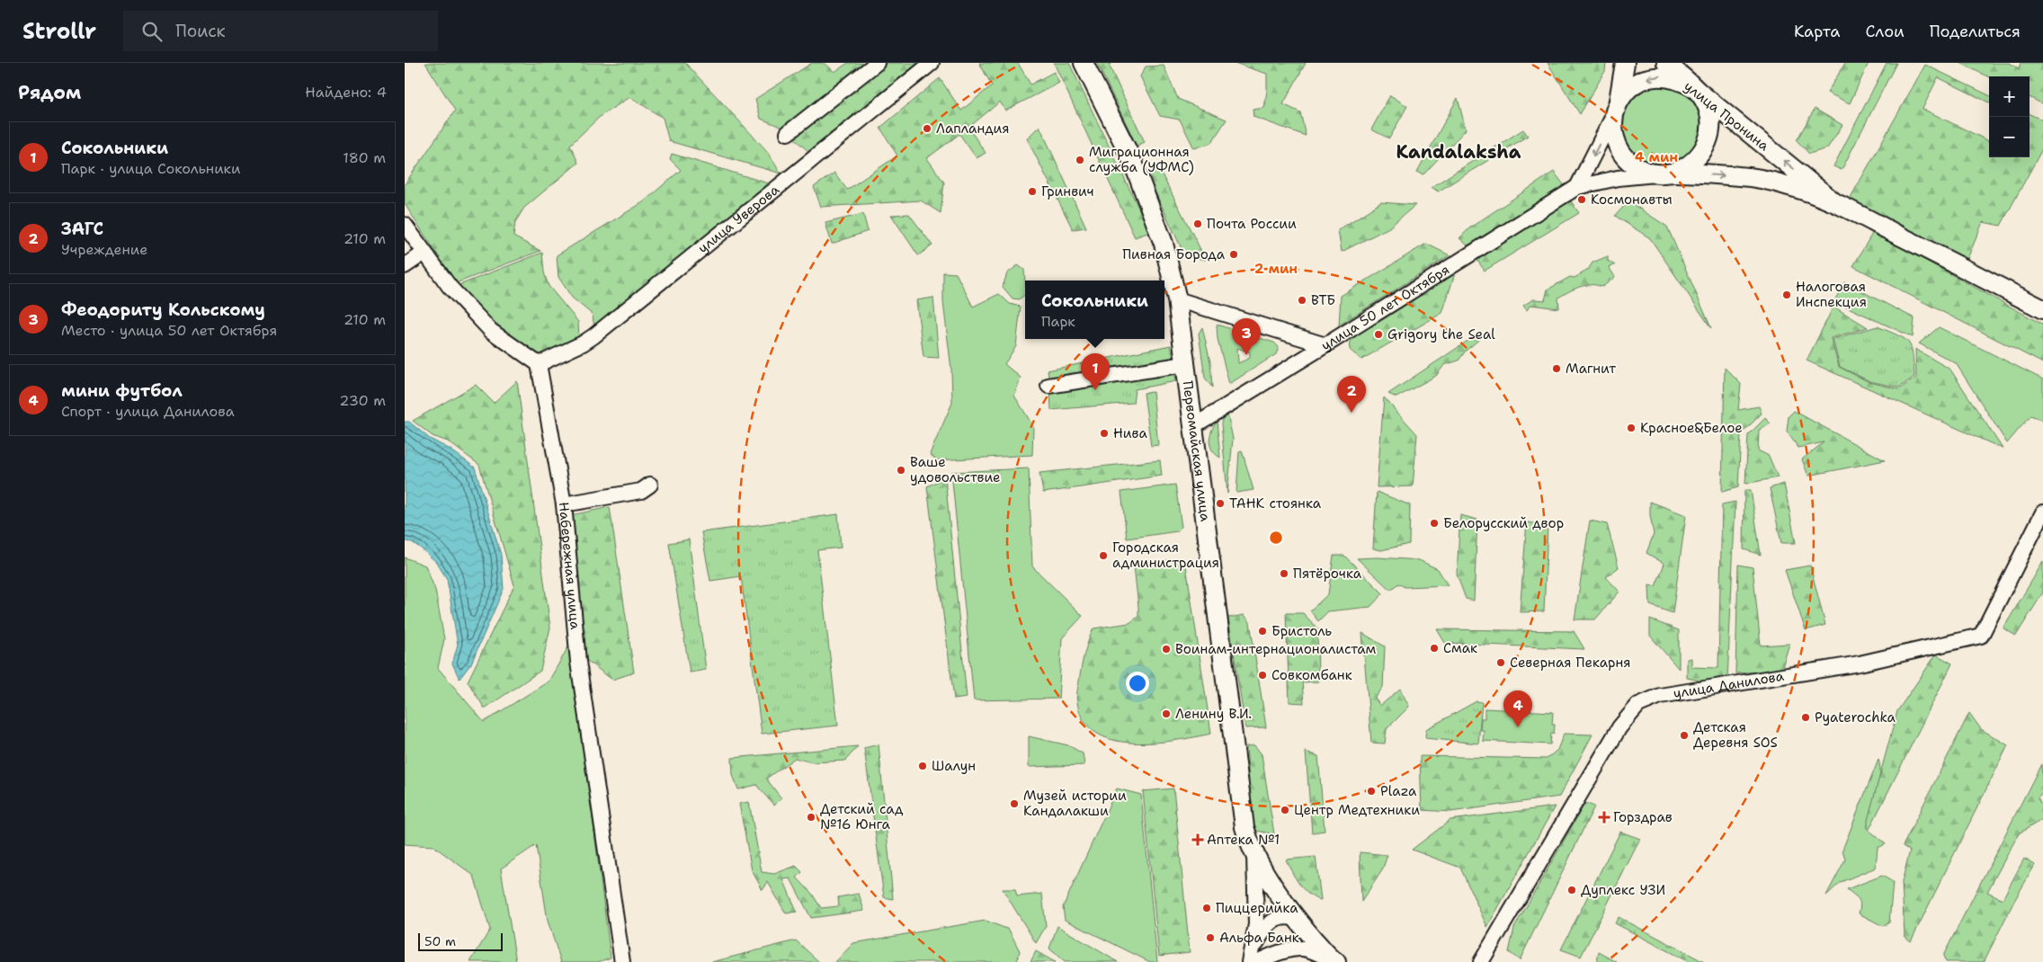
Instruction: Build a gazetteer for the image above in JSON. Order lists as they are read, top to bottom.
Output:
{
  "streets": {
    "main road": ["улица Пронина", "Первомайская улица"],
    "street": [
      "улица Уверова",
      "улица 50 лет Октября",
      "Набережная улица",
      "улица Данилова"
    ]
  },
  "crossings": [
    ["улица Уверова", "Набережная улица"],
    ["улица 50 лет Октября", "Первомайская улица"]
  ],
  "districts": ["Kandalaksha"],
  "places": {
    "other": [
      "Лапландия",
      "Миграционная служба (УФМС)",
      "Гринвич",
      "Космонавты",
      "Почта России",
      "Пивная Борода",
      "Налоговая Инспекция",
      "ВТБ",
      "Grigory the Seal",
      "Магнит",
      "Красное&Белое",
      "Нива",
      "Ваше удовольствие",
      "ТАНК стоянка",
      "Белорусский двор",
      "Городская администрация",
      "Пятёрочка",
      "Бристоль",
      "Смак",
      "Воинам-интернационалистам",
      "Северная Пекарня",
      "Совкомбанк",
      "Ленину В.И.",
      "Pyaterochka",
      "Детская Деревня SOS",
      "Шалун",
      "Plaza",
      "Музей истории Кандалакши",
      "Центр Медтехники",
      "Детский сад №16 Юнга",
      "Дуплекс УЗИ",
      "Пиццерийка",
      "Альфа Банк"
    ],
    "health": ["Горздрав", "Аптека №1"]
  },
  "scale_bar": "50 m",
  "page": {
    "header": "Strollr",
    "search": "Поиск",
    "nav": ["Карта", "Слои", "Поделиться"],
    "heading": ["Рядом", "Найдено: 4"],
    "map_buttons": ["+", "−"],
    "list": [
      {
        "mark": "1",
        "name": "Сокольники",
        "note": "Парк · улица Сокольники",
        "value": "180 m"
      },
      {
        "mark": "2",
        "name": "ЗАГС",
        "note": "Учреждение",
        "value": "210 m"
      },
      {
        "mark": "3",
        "name": "Феодориту Кольскому",
        "note": "Место · улица 50 лет Октября",
        "value": "210 m"
      },
      {
        "mark": "4",
        "name": "мини футбол",
        "note": "Спорт · улица Данилова",
        "value": "230 m"
      }
    ],
    "popup": ["Сокольники", "Парк"],
    "pins": [
      "3",
      "1",
      "2",
      "4"
    ],
    "scale": "50 m"
  },
  "rings": ["4 мин", "2 мин"]
}
